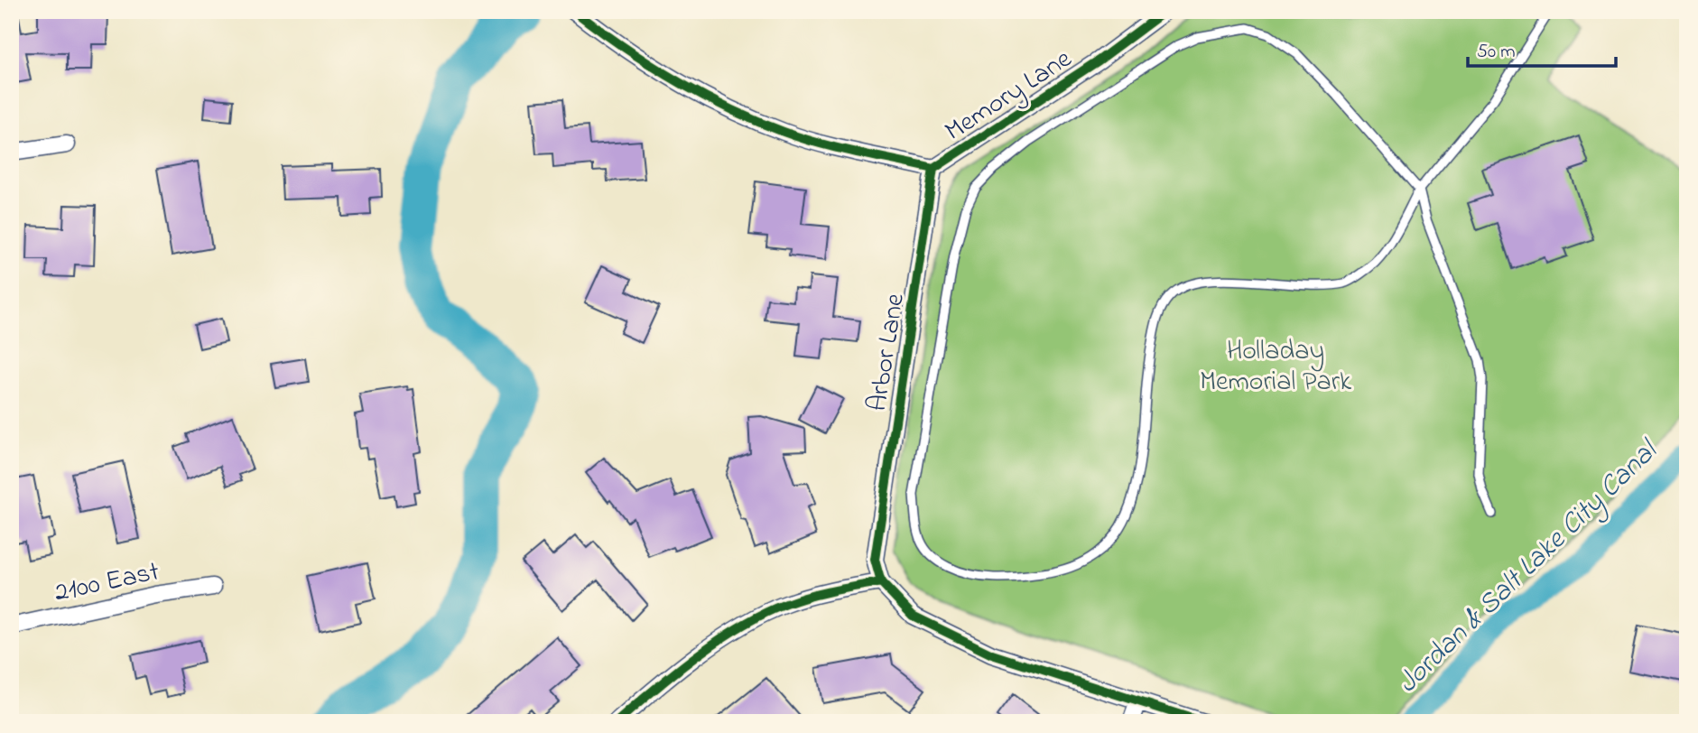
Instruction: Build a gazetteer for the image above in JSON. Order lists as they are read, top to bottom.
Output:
{
  "streets": {
    "street": ["Memory Lane", "Arbor Lane", "2100 East"]
  },
  "crossings": [
    ["Memory Lane", "Arbor Lane"]
  ],
  "water": ["Jordan & Salt Lake City Canal"],
  "parks": ["Holladay Memorial Park"],
  "scale_bar": "50 m"
}
